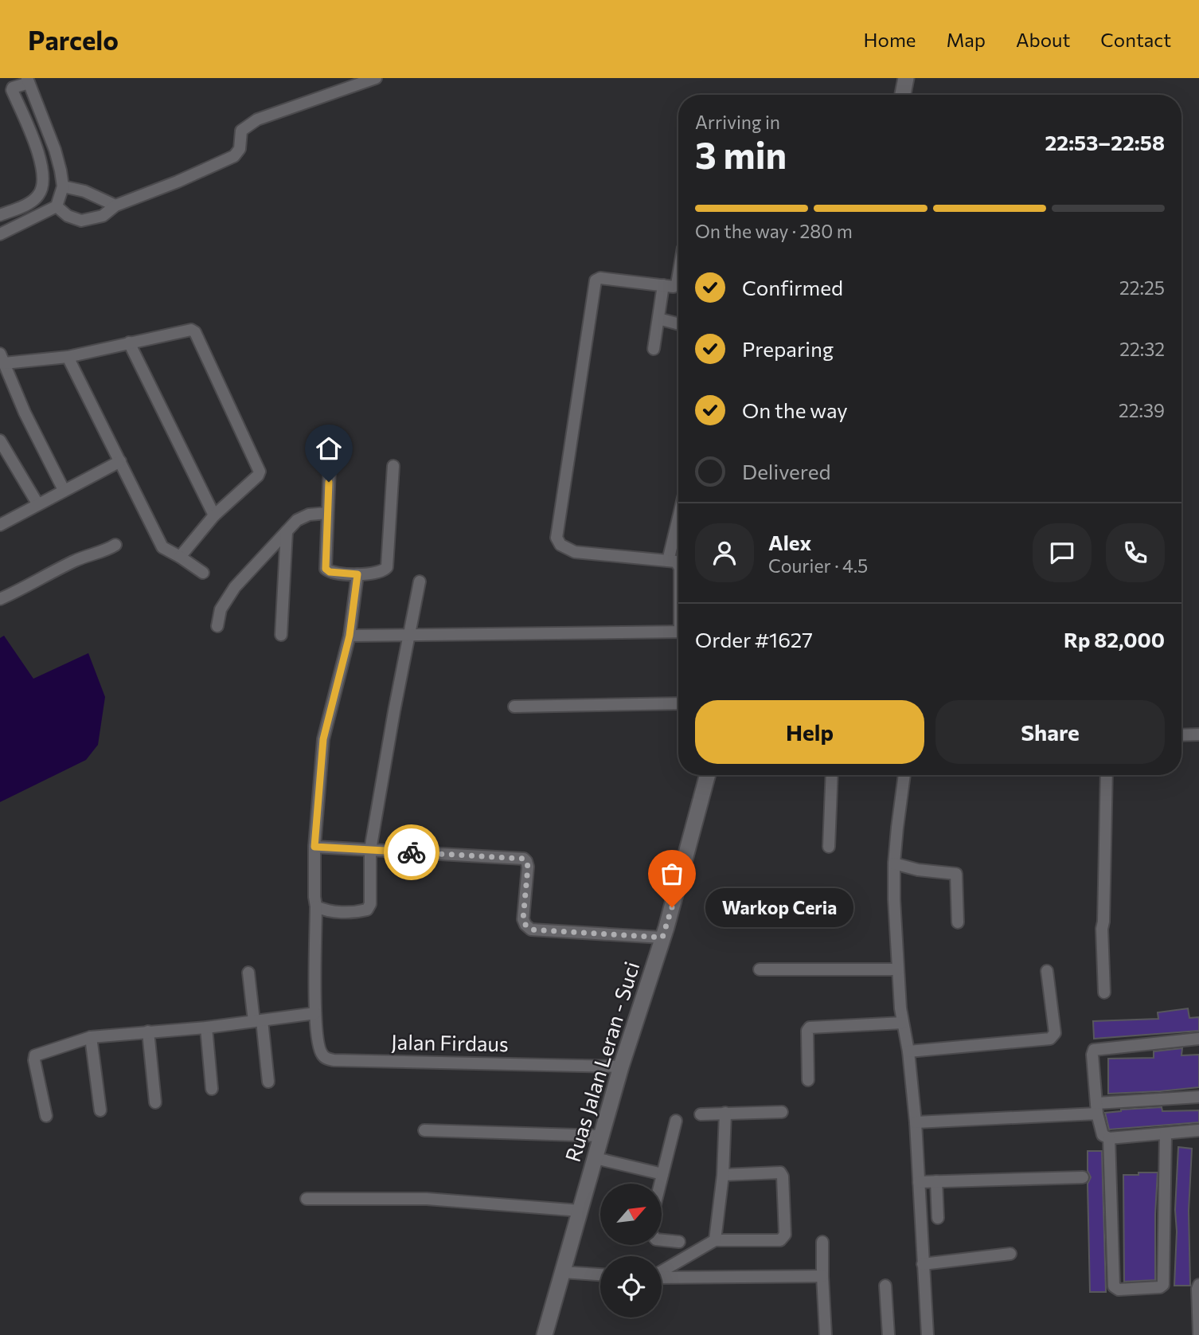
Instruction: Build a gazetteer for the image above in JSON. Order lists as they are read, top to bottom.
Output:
{
  "streets": {
    "main road": ["Ruas Jalan Leran - Suci"],
    "street": ["Jalan Firdaus"]
  },
  "crossings": [
    ["Jalan Firdaus", "Ruas Jalan Leran - Suci"]
  ],
  "places": ["Warkop Ceria"],
  "north": "top right",
  "page": {
    "header": "Parcelo",
    "nav": [
      "Home",
      "Map",
      "About",
      "Contact"
    ],
    "heading": ["3 min", "Arriving in", "22:53–22:58"],
    "panel": [
      "Alex",
      "Courier · 4.5",
      "Order #1627",
      "Rp 82,000"
    ],
    "bar": "On the way · 280 m",
    "list": [
      ["Confirmed", "22:25"],
      ["Preparing", "22:32"],
      ["On the way", "22:39"],
      "Delivered"
    ],
    "buttons": ["Help", "Share"],
    "bubble": "Warkop Ceria"
  }
}
